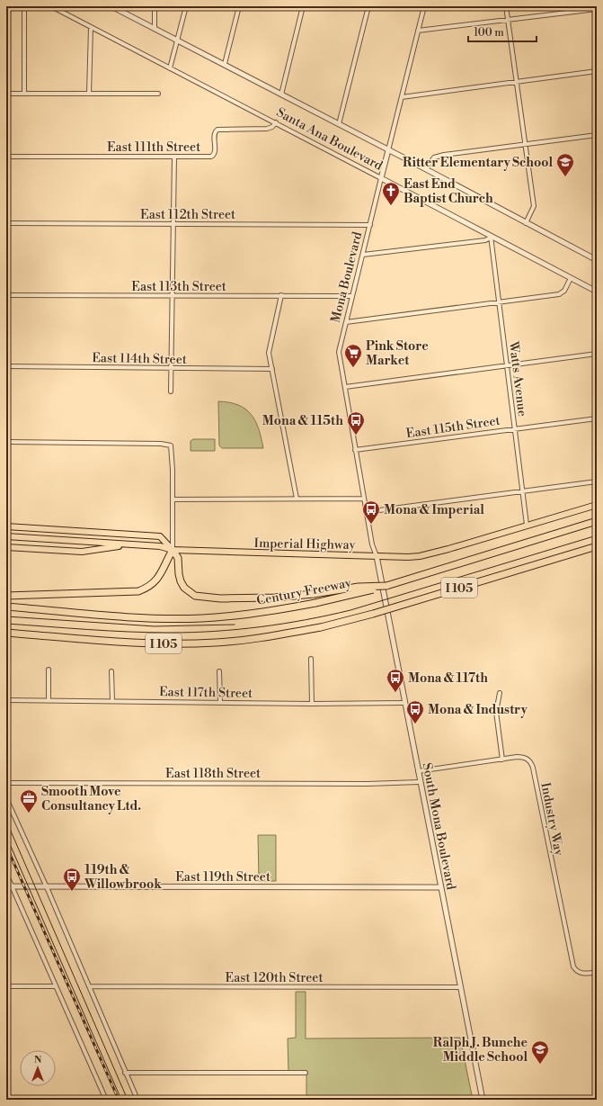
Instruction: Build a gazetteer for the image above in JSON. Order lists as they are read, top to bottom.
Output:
{
  "streets": {
    "highway": ["I 105", "Century Freeway"],
    "main road": ["Imperial Highway"],
    "street": [
      "Santa Ana Boulevard",
      "East 111th Street",
      "East 112th Street",
      "Mona Boulevard",
      "East 113th Street",
      "East 114th Street",
      "Watts Avenue",
      "East 115th Street",
      "East 117th Street",
      "East 118th Street",
      "Industry Way",
      "South Mona Boulevard",
      "East 119th Street",
      "East 120th Street"
    ]
  },
  "crossings": [
    ["Santa Ana Boulevard", "East 111th Street"],
    ["Santa Ana Boulevard", "Mona Boulevard"],
    ["Santa Ana Boulevard", "Watts Avenue"],
    ["East 112th Street", "Mona Boulevard"],
    ["Mona Boulevard", "East 113th Street"],
    ["Mona Boulevard", "East 115th Street"],
    ["Mona Boulevard", "Imperial Highway"],
    ["Mona Boulevard", "South Mona Boulevard"],
    ["Watts Avenue", "East 115th Street"],
    ["Watts Avenue", "Imperial Highway"],
    ["Imperial Highway", "South Mona Boulevard"],
    ["East 117th Street", "South Mona Boulevard"],
    ["East 118th Street", "South Mona Boulevard"],
    ["Industry Way", "South Mona Boulevard"],
    ["South Mona Boulevard", "East 119th Street"],
    ["South Mona Boulevard", "East 120th Street"]
  ],
  "places": {
    "school or university": ["Ritter Elementary School", "Ralph J. Bunche Middle School"],
    "church": ["East End Baptist Church"],
    "supermarket": ["Pink Store Market"],
    "bus stop": [
      "Mona & 115th",
      "Mona & Imperial",
      "Mona & 117th",
      "Mona & Industry",
      "119th & Willowbrook"
    ],
    "office": ["Smooth Move Consultancy Ltd."]
  },
  "scale_bar": "100 m",
  "north": "top"
}
